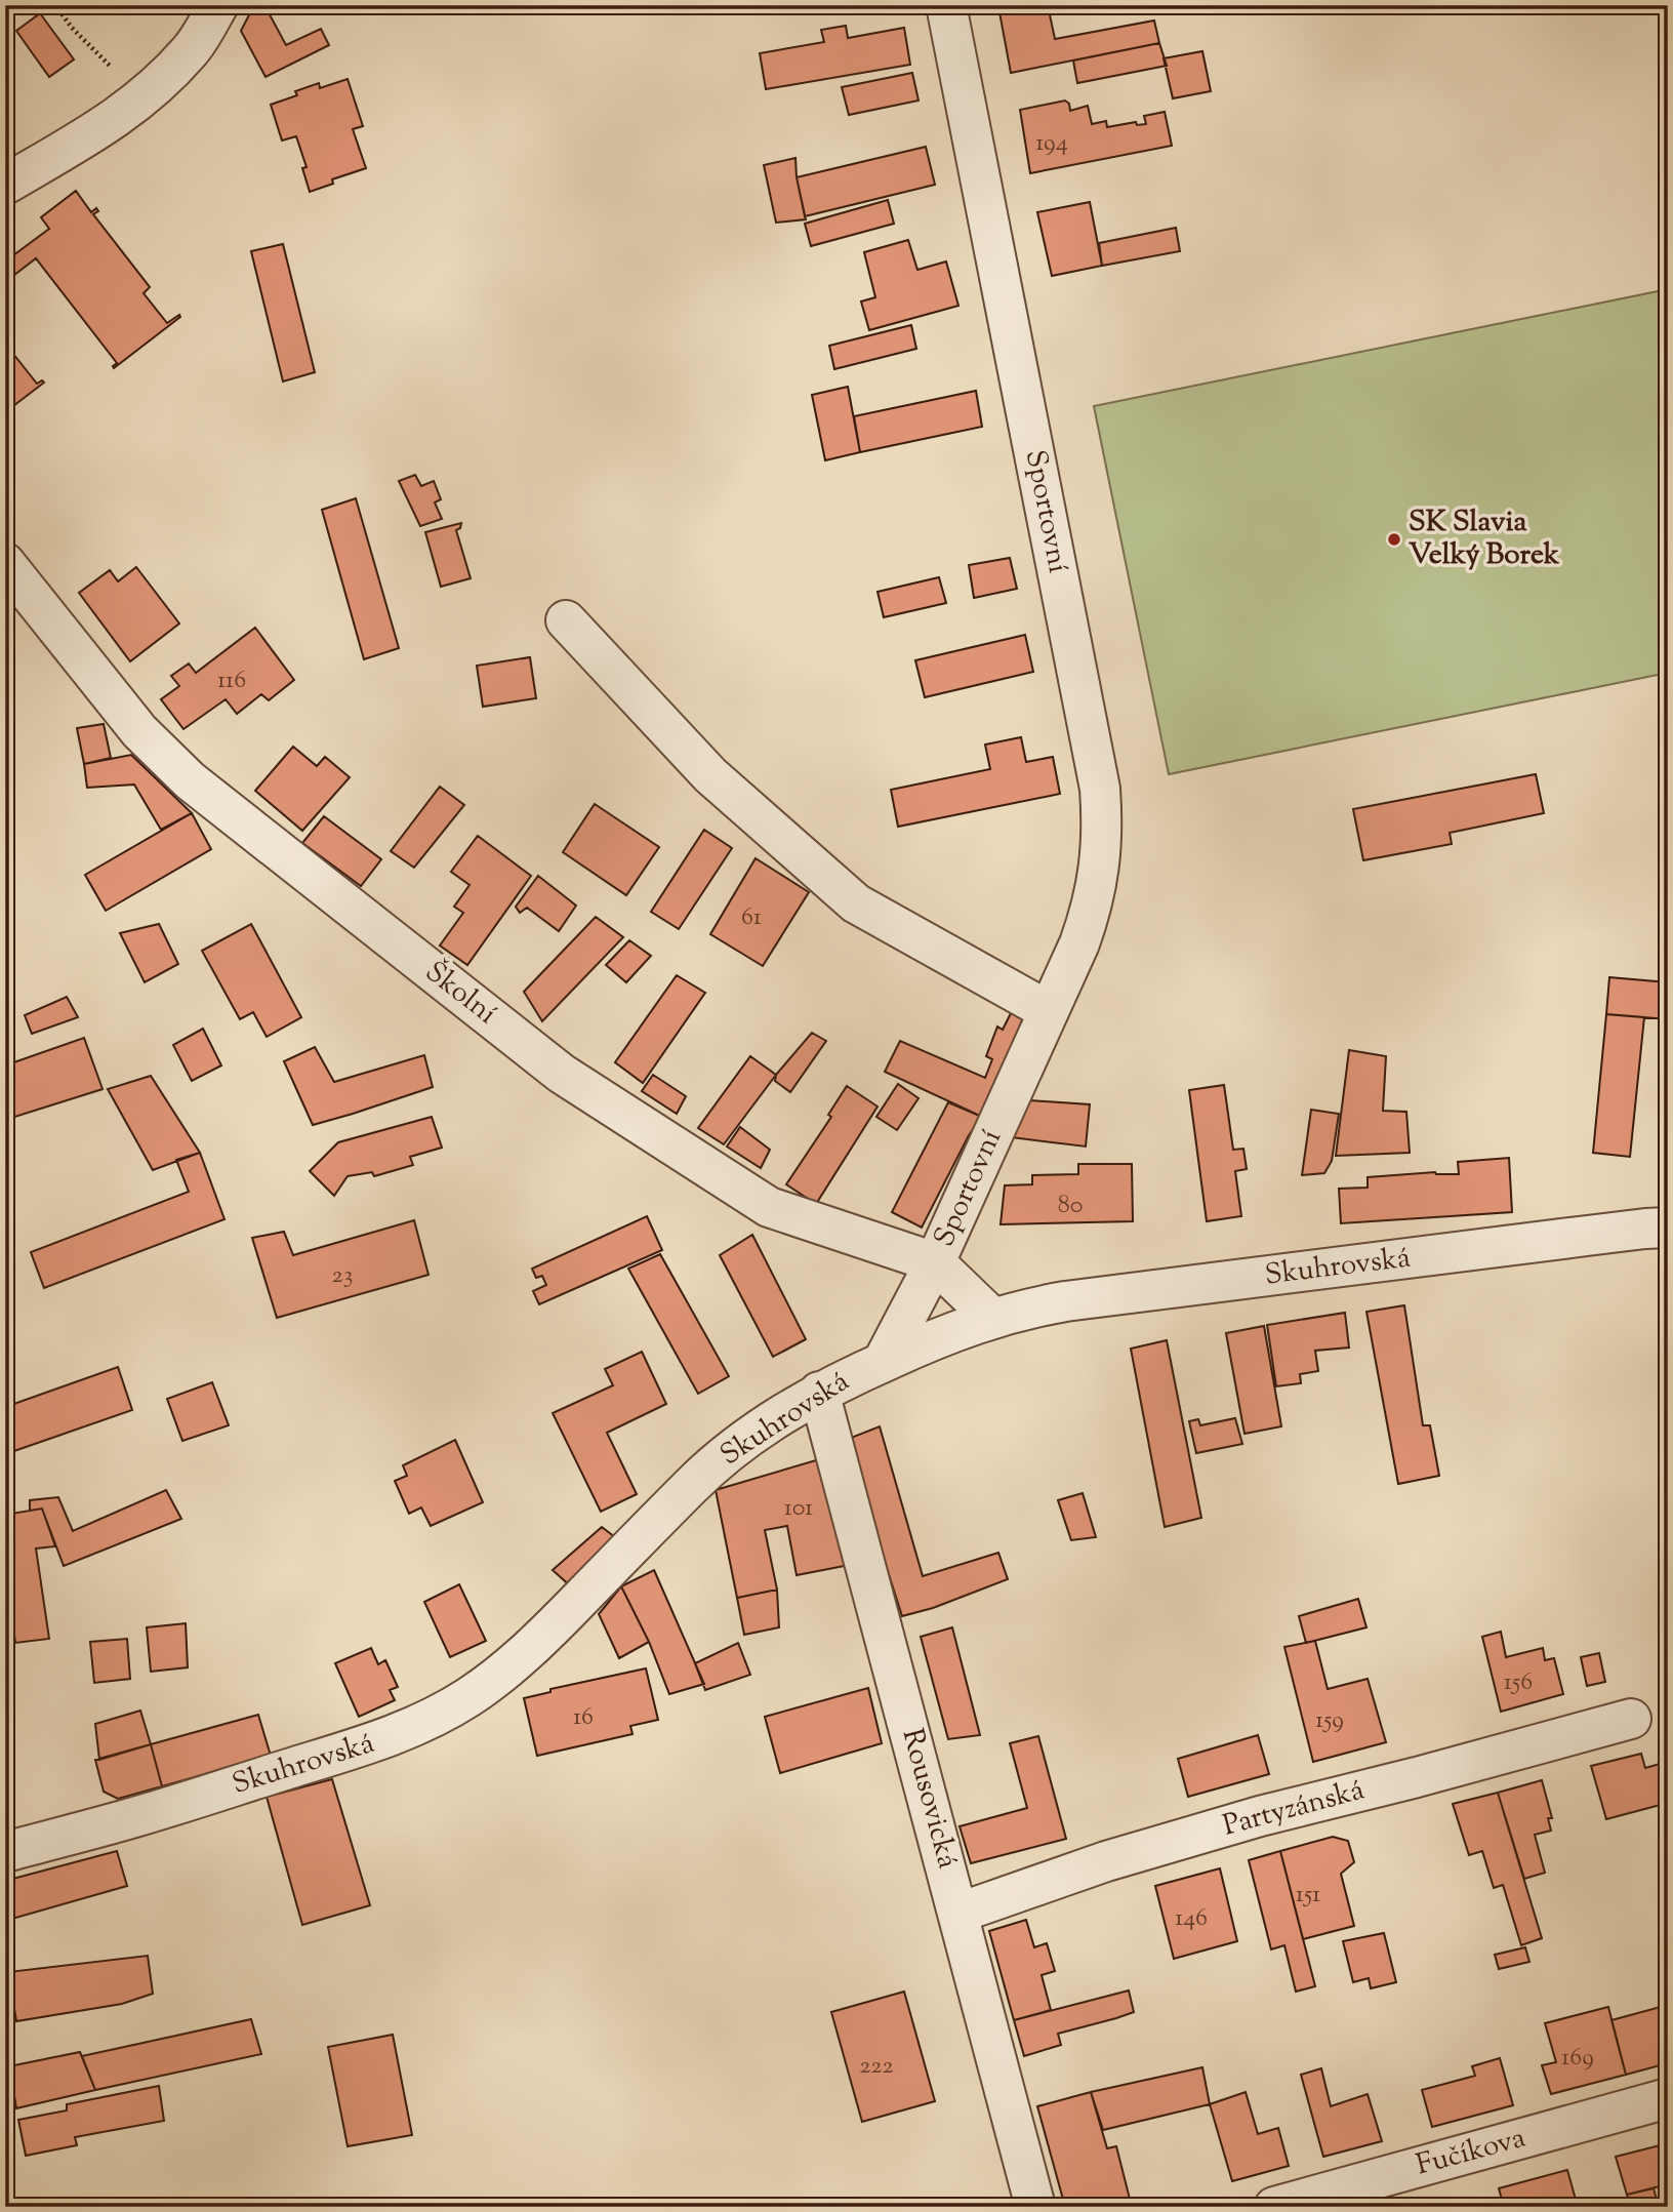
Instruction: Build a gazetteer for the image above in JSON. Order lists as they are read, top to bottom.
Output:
{
  "streets": {
    "street": [
      "Sportovní",
      "Školní",
      "Skuhrovská",
      "Rousovická",
      "Partyzánská",
      "Fučíkova"
    ]
  },
  "crossings": [
    ["Sportovní", "Školní"],
    ["Sportovní", "Skuhrovská"],
    ["Školní", "Skuhrovská"],
    ["Skuhrovská", "Rousovická"],
    ["Rousovická", "Partyzánská"]
  ],
  "places": ["SK Slavia Velký Borek"],
  "house_numbers": [
    "194",
    "116",
    "61",
    "80",
    "23",
    "101",
    "156",
    "16",
    "159",
    "151",
    "146",
    "169",
    "222"
  ]
}
